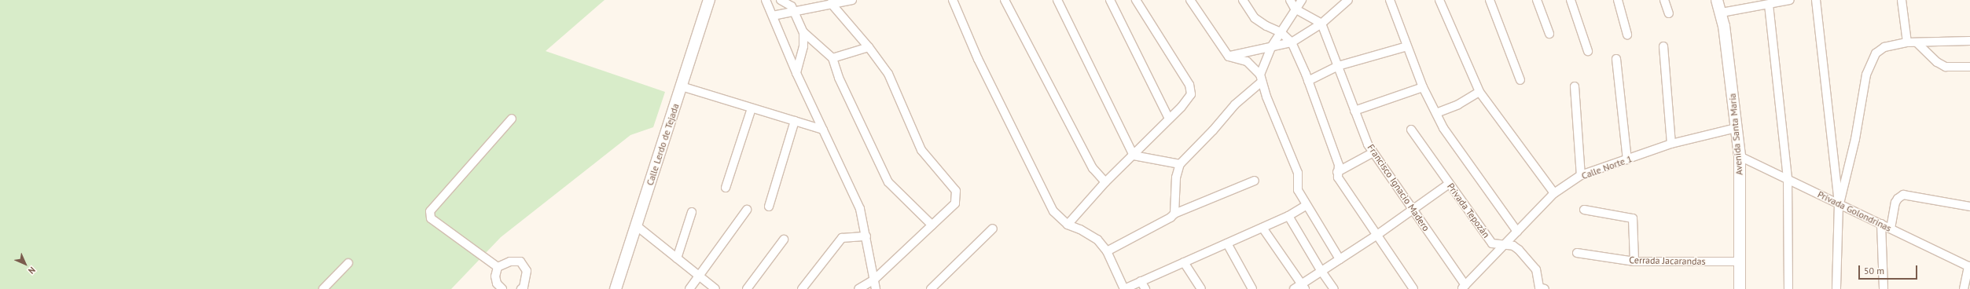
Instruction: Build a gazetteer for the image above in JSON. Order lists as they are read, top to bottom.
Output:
{
  "streets": {
    "main road": ["Avenida Santa María", "Calle Lerdo de Tejada"],
    "street": [
      "Calle Norte 1",
      "Francisco Ignacio Madero",
      "Privada Tepozán",
      "Privada Golondrinas",
      "Cerrada Jacarandas"
    ]
  },
  "crossings": [
    ["Avenida Santa María", "Calle Norte 1"],
    ["Avenida Santa María", "Privada Golondrinas"],
    ["Avenida Santa María", "Cerrada Jacarandas"],
    ["Calle Norte 1", "Francisco Ignacio Madero"],
    ["Calle Norte 1", "Privada Tepozán"]
  ],
  "scale_bar": "50 m",
  "north": "bottom right"
}
